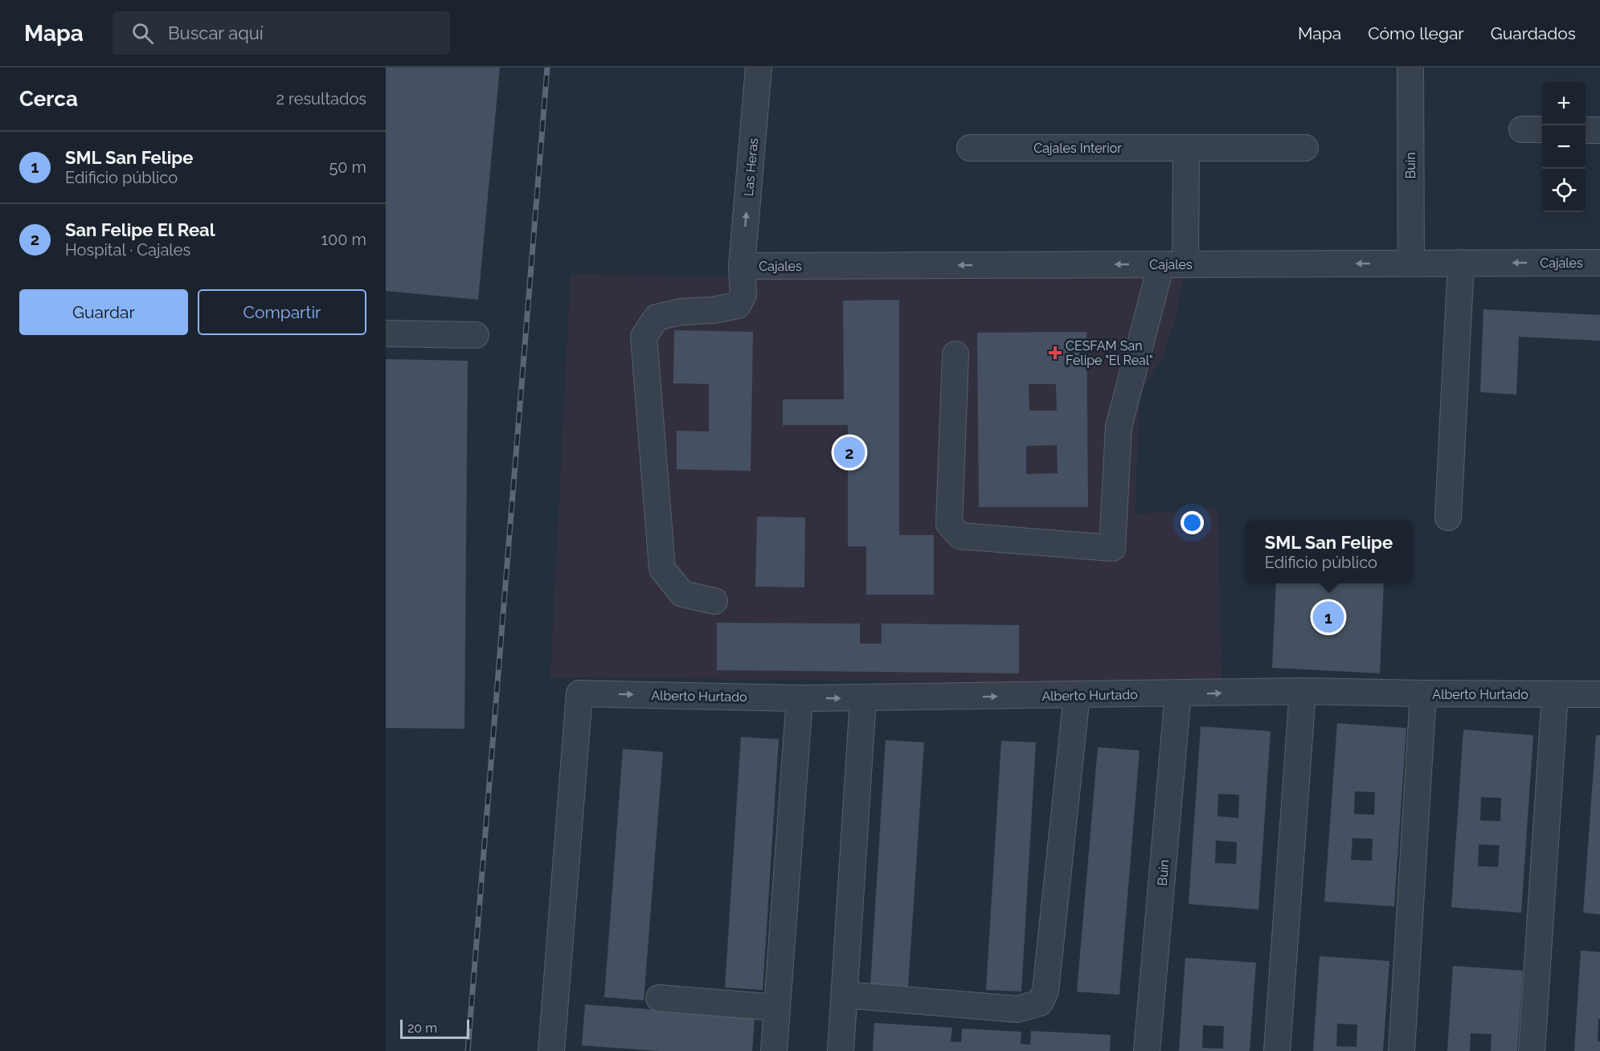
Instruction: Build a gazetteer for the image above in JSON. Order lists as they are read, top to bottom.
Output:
{
  "streets": {
    "street": [
      "Cajales Interior",
      "Buin",
      "Las Heras",
      "Cajales",
      "Alberto Hurtado"
    ]
  },
  "crossings": [
    ["Buin", "Cajales"],
    ["Buin", "Alberto Hurtado"],
    ["Las Heras", "Cajales"]
  ],
  "one_way": ["Cajales"],
  "places": {
    "health": ["CESFAM San Felipe \"El Real\""]
  },
  "scale_bar": "20 m",
  "page": {
    "header": "Mapa",
    "search": "Buscar aquí",
    "nav": ["Mapa", "Cómo llegar", "Guardados"],
    "heading": ["Cerca", "2 resultados"],
    "map_buttons": ["+", "−"],
    "list": [
      {
        "mark": "1",
        "name": "SML San Felipe",
        "note": "Edificio público",
        "value": "50 m"
      },
      {
        "mark": "2",
        "name": "San Felipe El Real",
        "note": "Hospital · Cajales",
        "value": "100 m"
      }
    ],
    "buttons": ["Guardar", "Compartir"],
    "pins": ["2", "1"],
    "popup": ["SML San Felipe", "Edificio público"],
    "scale": "20 m"
  }
}
